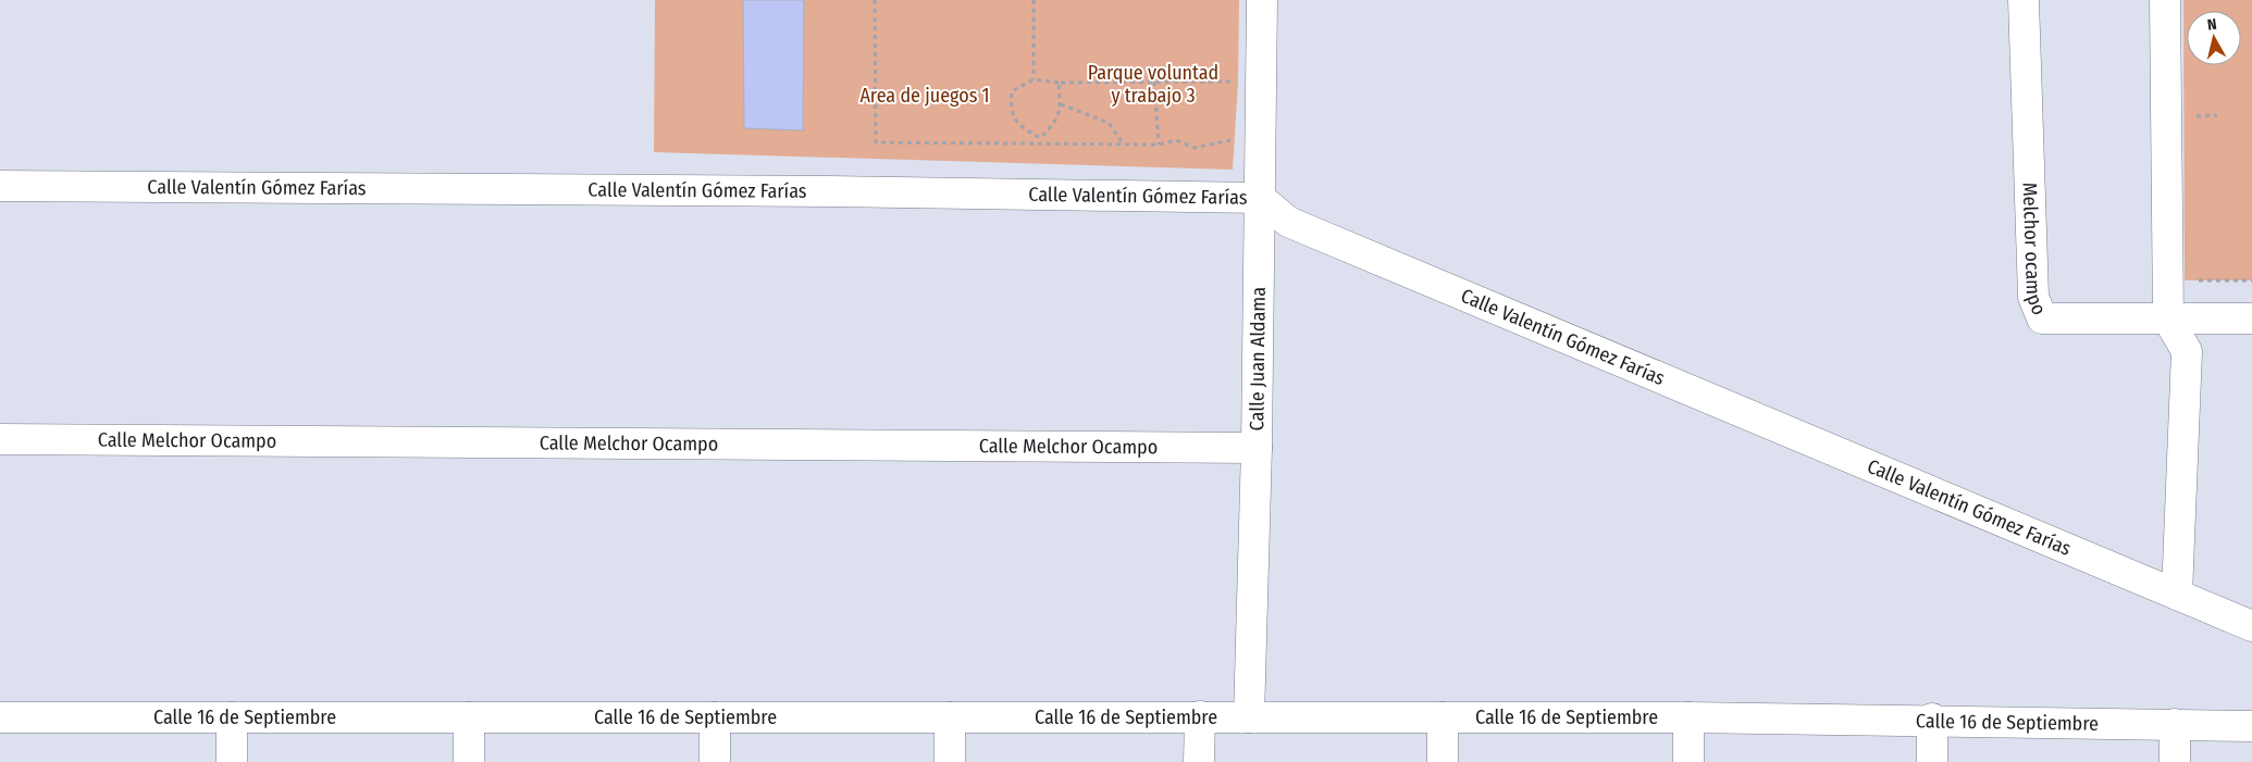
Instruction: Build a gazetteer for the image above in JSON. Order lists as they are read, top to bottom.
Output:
{
  "streets": {
    "street": [
      "Calle Valentín Gómez Farías",
      "Melchor ocampo",
      "Calle Juan Aldama",
      "Calle Melchor Ocampo",
      "Calle 16 de Septiembre"
    ]
  },
  "crossings": [
    ["Calle Valentín Gómez Farías", "Calle Juan Aldama"],
    ["Calle Juan Aldama", "Calle Melchor Ocampo"],
    ["Calle Juan Aldama", "Calle 16 de Septiembre"]
  ],
  "parks": ["Parque voluntad y trabajo 3", "Area de juegos 1"],
  "north": "top"
}
